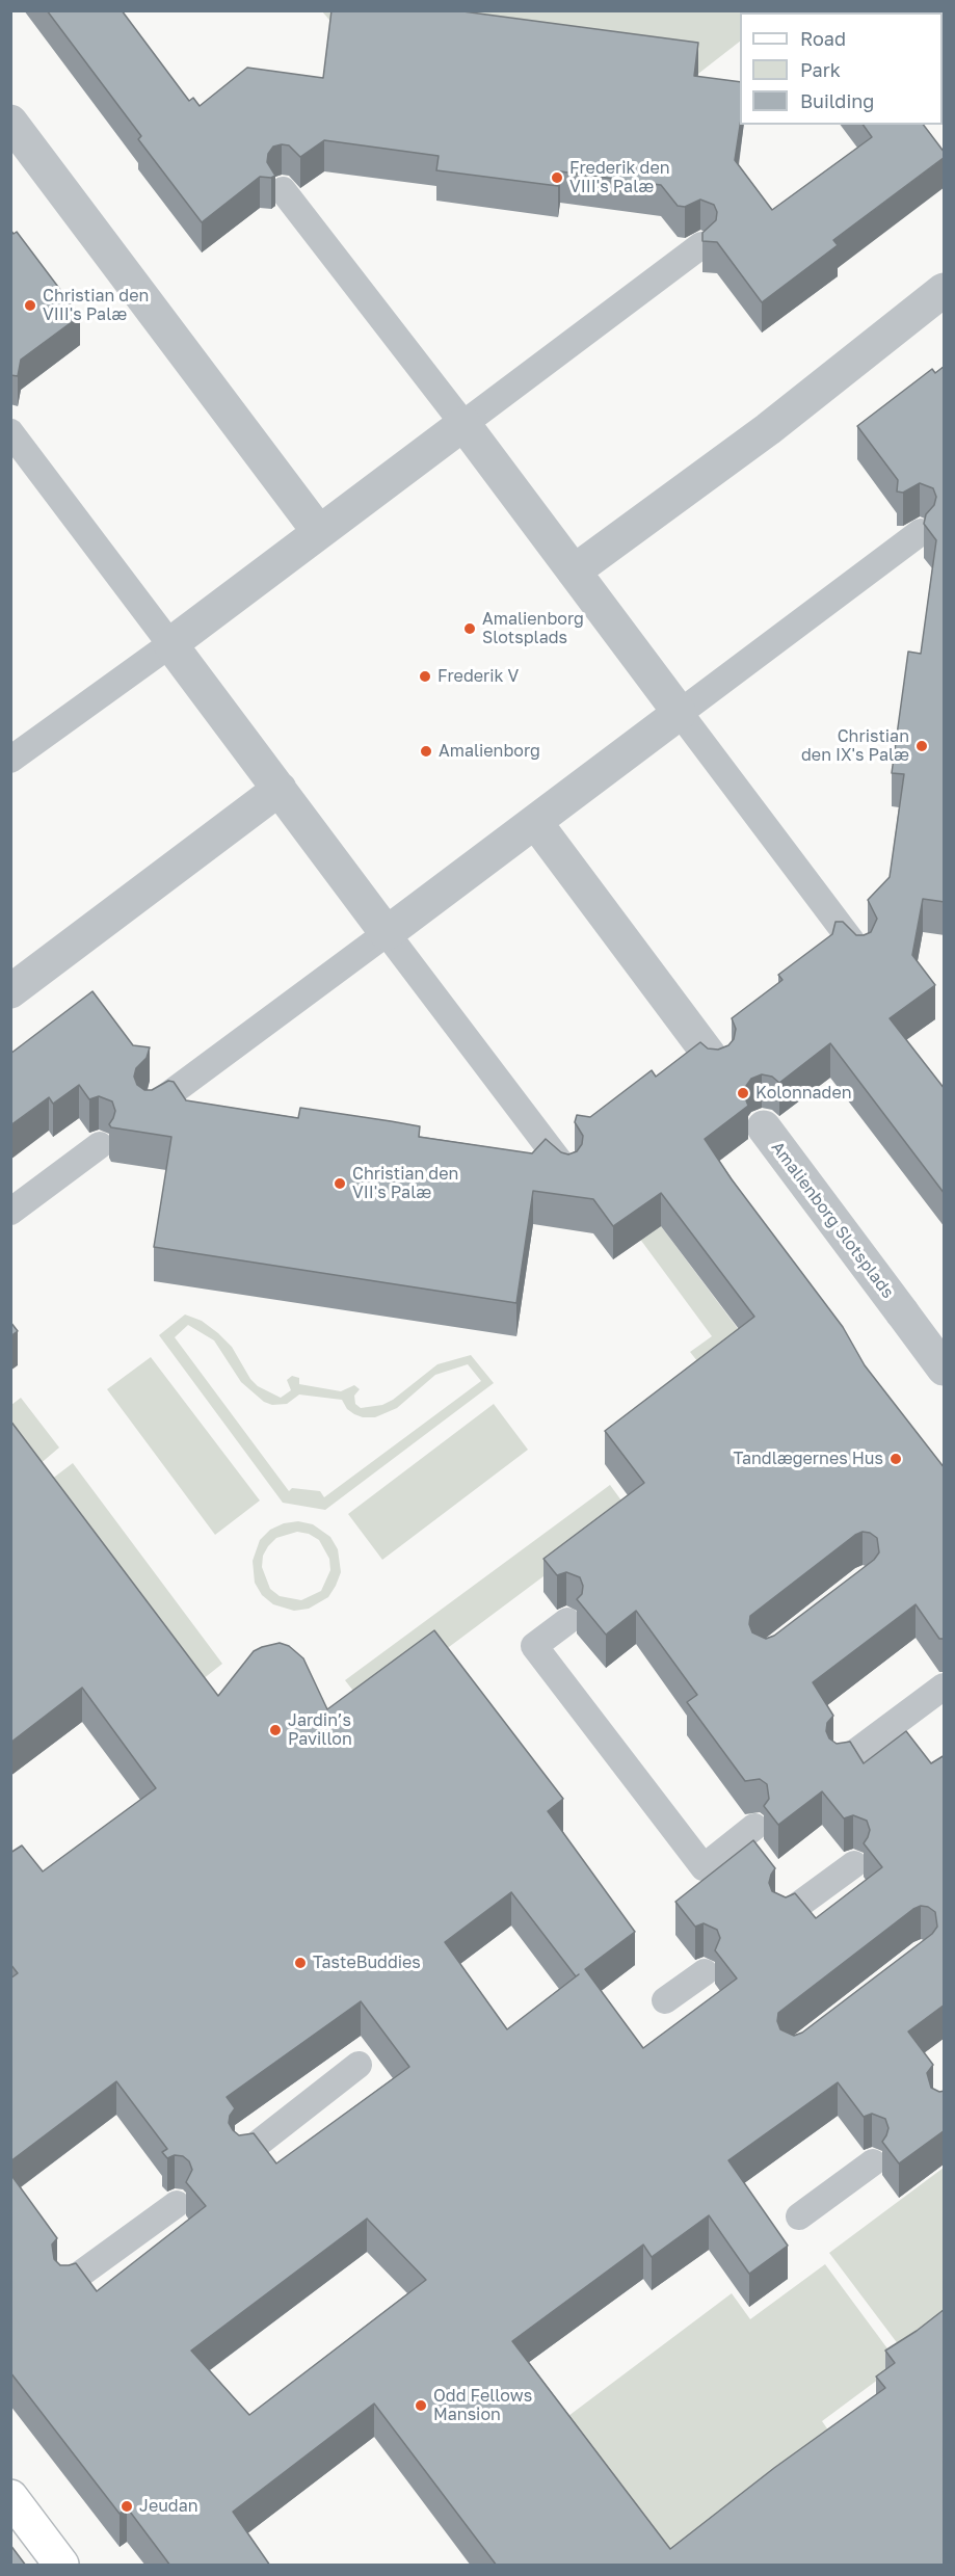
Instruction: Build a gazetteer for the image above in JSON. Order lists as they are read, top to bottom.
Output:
{
  "streets": {
    "street": ["Amalienborg Slotsplads"]
  },
  "places": [
    "Frederik den VIII's Palæ",
    "Christian den VIII's Palæ",
    "Amalienborg Slotsplads",
    "Frederik V",
    "Christian den IX's Palæ",
    "Amalienborg",
    "Kolonnaden",
    "Christian den VII's Palæ",
    "Tandlægernes Hus",
    "Jardin’s Pavillon",
    "TasteBuddies",
    "Odd Fellows Mansion",
    "Jeudan"
  ],
  "legend": ["Road", "Park", "Building"]
}
